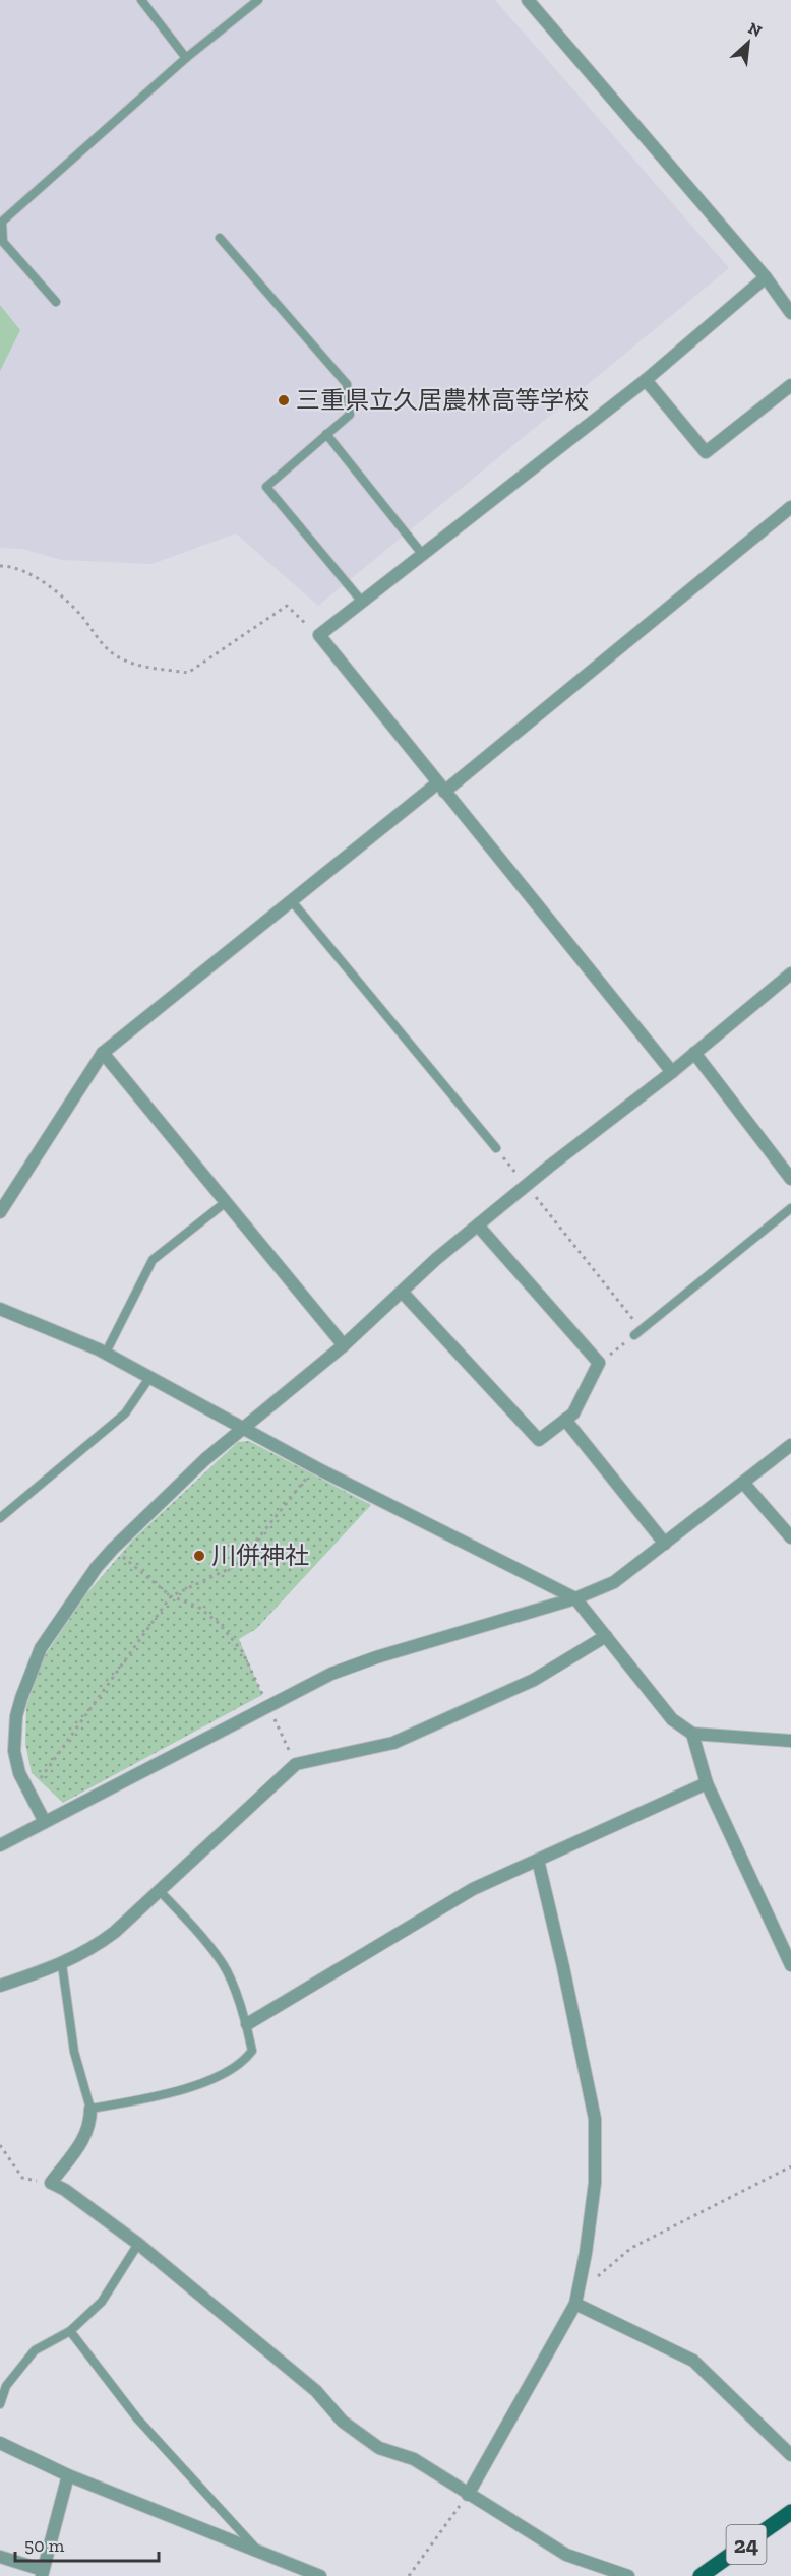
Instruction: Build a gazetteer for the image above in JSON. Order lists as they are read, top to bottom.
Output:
{
  "streets": {
    "main road": ["24"]
  },
  "places": ["三重県立久居農林高等学校", "川併神社"],
  "scale_bar": "50 m",
  "north": "top right"
}
